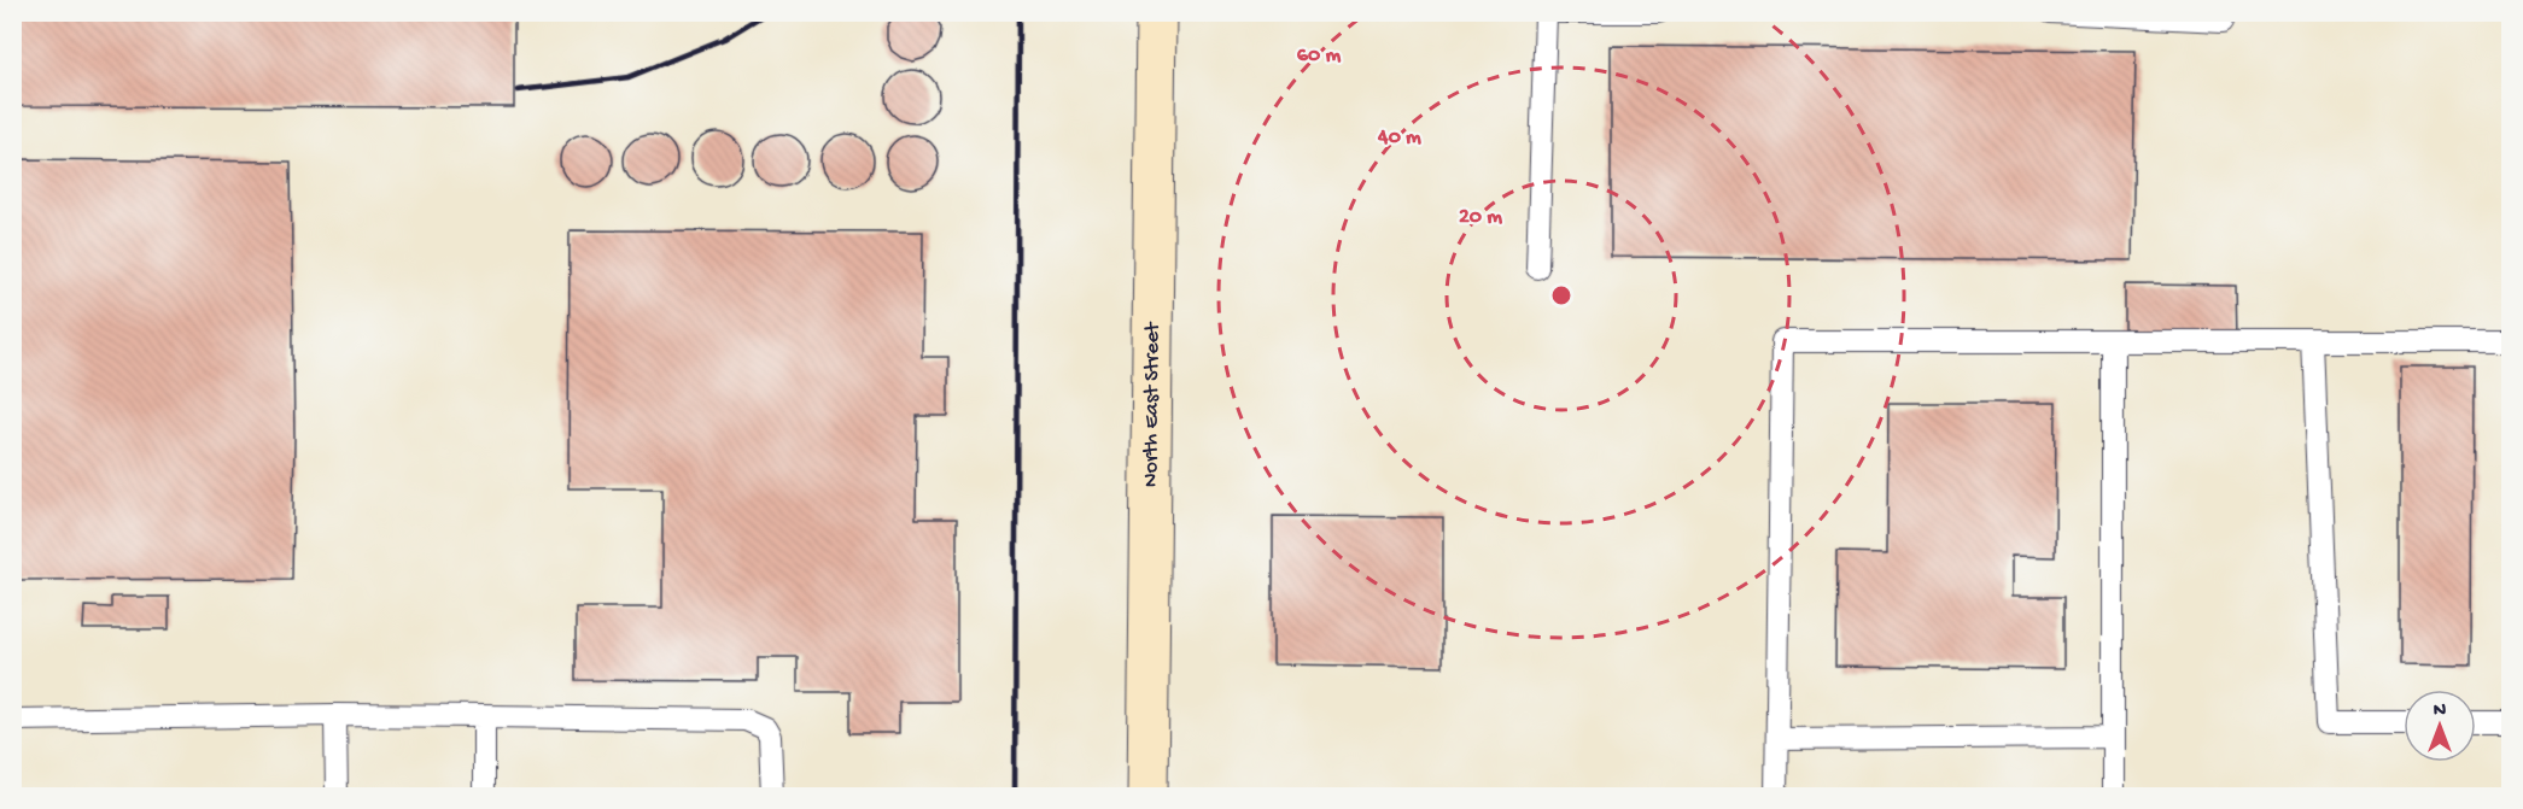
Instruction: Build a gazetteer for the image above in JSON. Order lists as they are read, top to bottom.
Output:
{
  "streets": {
    "main road": ["North East Street"]
  },
  "north": "top",
  "rings": ["60 m", "40 m", "20 m"]
}
